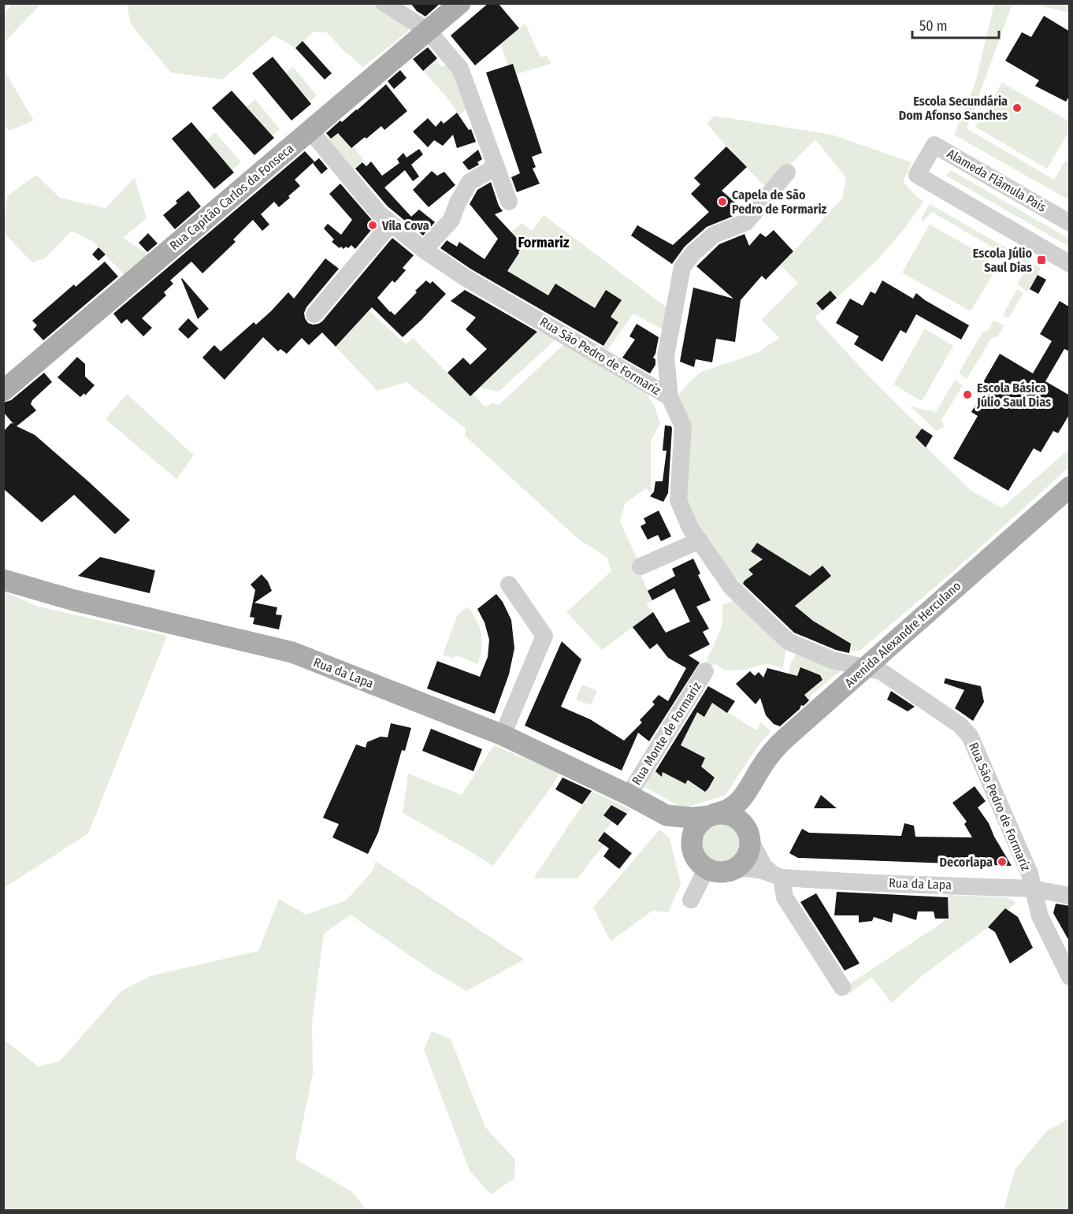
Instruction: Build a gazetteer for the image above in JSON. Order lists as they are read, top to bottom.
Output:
{
  "streets": {
    "main road": ["Rua Capitão Carlos da Fonseca", "Avenida Alexandre Herculano", "Rua da Lapa"],
    "street": ["Alameda Flâmula Pais", "Rua São Pedro de Formariz", "Rua Monte de Formariz"]
  },
  "crossings": [
    ["Rua Capitão Carlos da Fonseca", "Rua São Pedro de Formariz"],
    ["Rua São Pedro de Formariz", "Avenida Alexandre Herculano"],
    ["Rua São Pedro de Formariz", "Rua da Lapa"],
    ["Avenida Alexandre Herculano", "Rua da Lapa"],
    ["Rua da Lapa", "Rua Monte de Formariz"]
  ],
  "districts": ["Formariz"],
  "places": {
    "other": [
      "Escola Secundária Dom Afonso Sanches",
      "Capela de São Pedro de Formariz",
      "Vila Cova",
      "Escola Básica Júlio Saul Dias",
      "Decorlapa"
    ],
    "transit": ["Escola Júlio Saul Dias"]
  },
  "scale_bar": "50 m"
}
